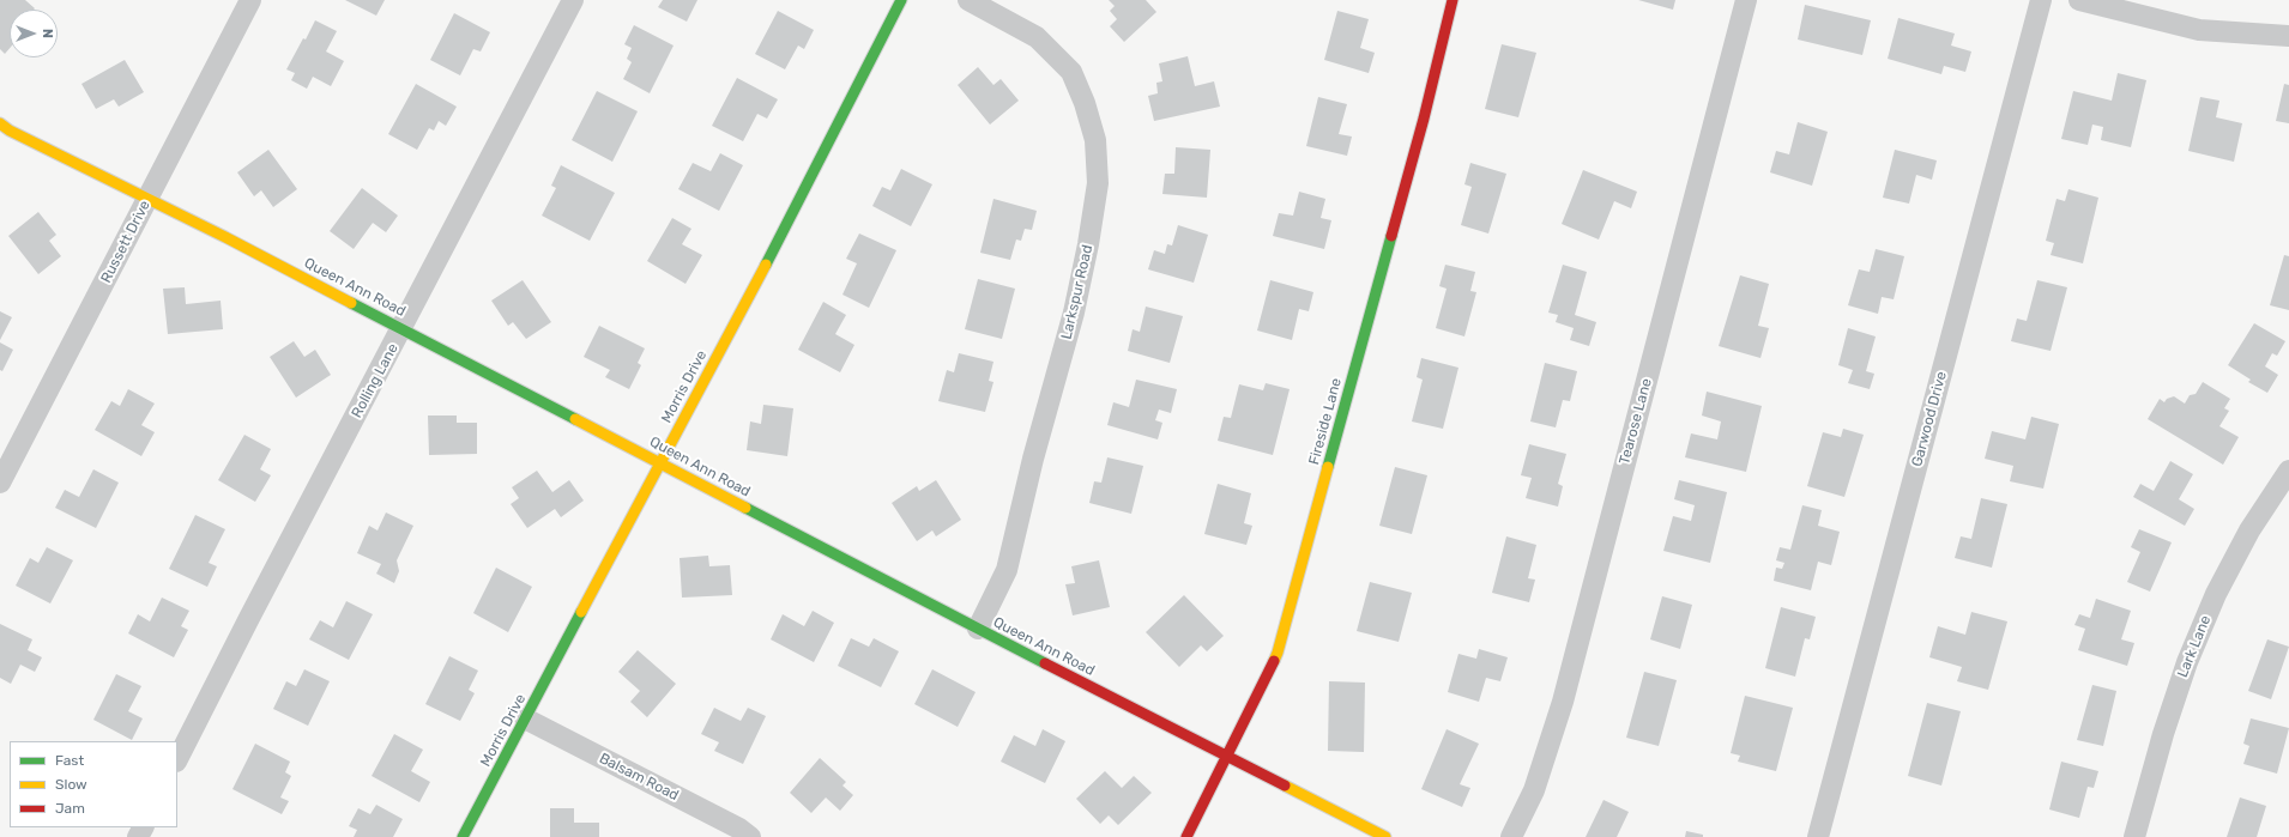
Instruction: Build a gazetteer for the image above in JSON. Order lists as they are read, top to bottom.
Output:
{
  "streets": {
    "street": [
      "Russett Drive",
      "Queen Ann Road",
      "Larkspur Road",
      "Rolling Lane",
      "Morris Drive",
      "Garwood Drive",
      "Fireside Lane",
      "Tearose Lane",
      "Lark Lane",
      "Balsam Road"
    ]
  },
  "crossings": [
    ["Russett Drive", "Queen Ann Road"],
    ["Queen Ann Road", "Larkspur Road"],
    ["Queen Ann Road", "Rolling Lane"],
    ["Queen Ann Road", "Morris Drive"],
    ["Queen Ann Road", "Fireside Lane"],
    ["Morris Drive", "Balsam Road"]
  ],
  "legend": ["Fast", "Slow", "Jam"],
  "north": "right"
}
